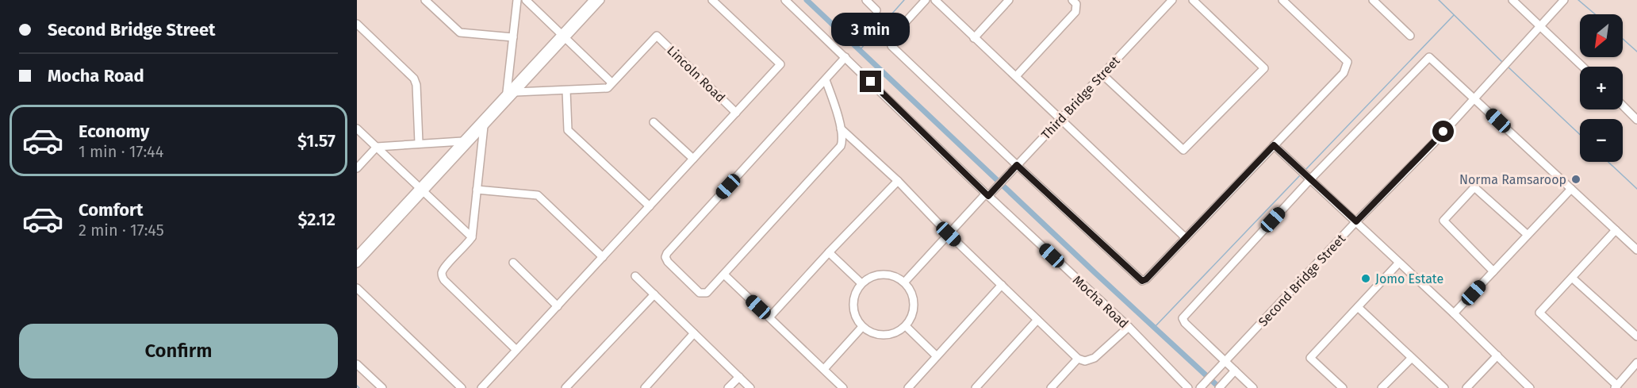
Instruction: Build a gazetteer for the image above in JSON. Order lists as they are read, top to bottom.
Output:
{
  "streets": {
    "street": [
      "Lincoln Road",
      "Third Bridge Street",
      "Second Bridge Street",
      "Mocha Road"
    ]
  },
  "crossings": [
    ["Third Bridge Street", "Mocha Road"]
  ],
  "places": ["Norma Ramsaroop", "Jomo Estate"],
  "north": "bottom left",
  "page": {
    "banner": ["Second Bridge Street", "Mocha Road"],
    "bubble": "3 min",
    "map_buttons": ["+", "−"],
    "list": [
      {
        "name": "Economy",
        "note": "1 min · 17:44",
        "value": "$1.57"
      },
      {
        "name": "Comfort",
        "note": "2 min · 17:45",
        "value": "$2.12"
      }
    ],
    "buttons": "Confirm"
  }
}
